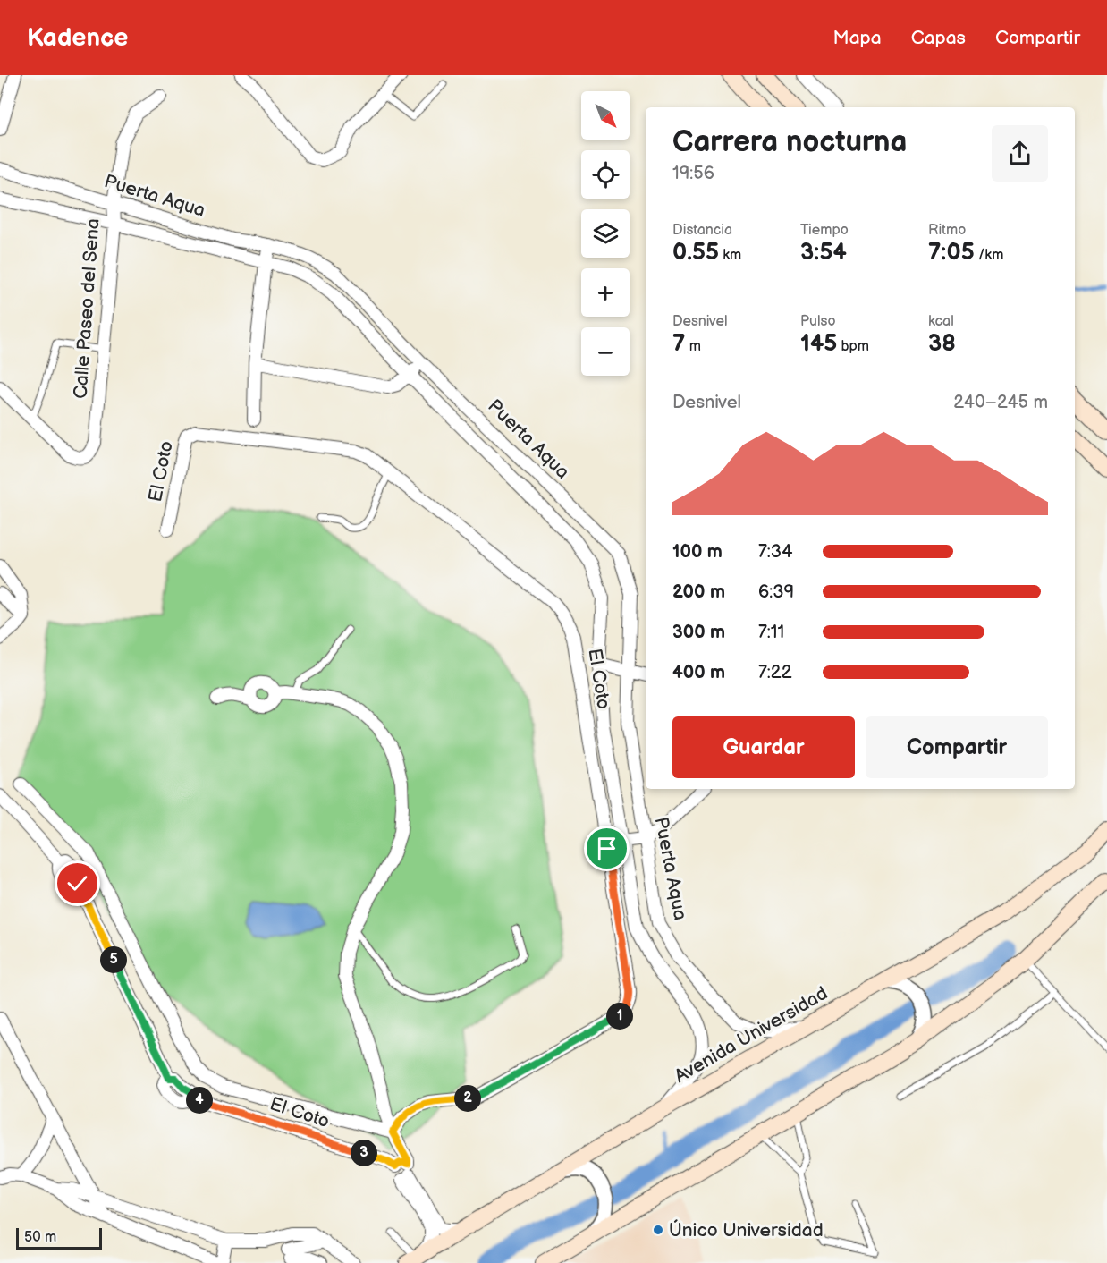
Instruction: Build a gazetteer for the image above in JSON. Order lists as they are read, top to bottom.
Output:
{
  "streets": {
    "main road": ["Avenida Universidad"],
    "street": ["Puerta Aqua", "Calle Paseo del Sena", "El Coto"]
  },
  "crossings": [
    ["Puerta Aqua", "Calle Paseo del Sena"],
    ["Puerta Aqua", "Avenida Universidad"]
  ],
  "places": ["Único Universidad"],
  "scale_bar": "50 m",
  "north": "bottom right",
  "page": {
    "header": "Kadence",
    "nav": ["Mapa", "Capas", "Compartir"],
    "map_buttons": ["+", "−"],
    "heading": ["Carrera nocturna", "19:56"],
    "stats": [
      ["Distancia", "0.55 km"],
      ["Tiempo", "3:54"],
      ["Ritmo", "7:05 /km"],
      ["Desnivel", "7 m"],
      ["Pulso", "145 bpm"],
      ["kcal", "38"]
    ],
    "chart": ["Desnivel", "240–245 m"],
    "list": [
      {
        "name": "100 m",
        "note": "7:34"
      },
      {
        "name": "200 m",
        "note": "6:39"
      },
      {
        "name": "300 m",
        "note": "7:11"
      },
      {
        "name": "400 m",
        "note": "7:22"
      }
    ],
    "buttons": ["Guardar", "Compartir"],
    "pins": [
      "5",
      "1",
      "2",
      "4",
      "3"
    ],
    "scale": "50 m"
  }
}
